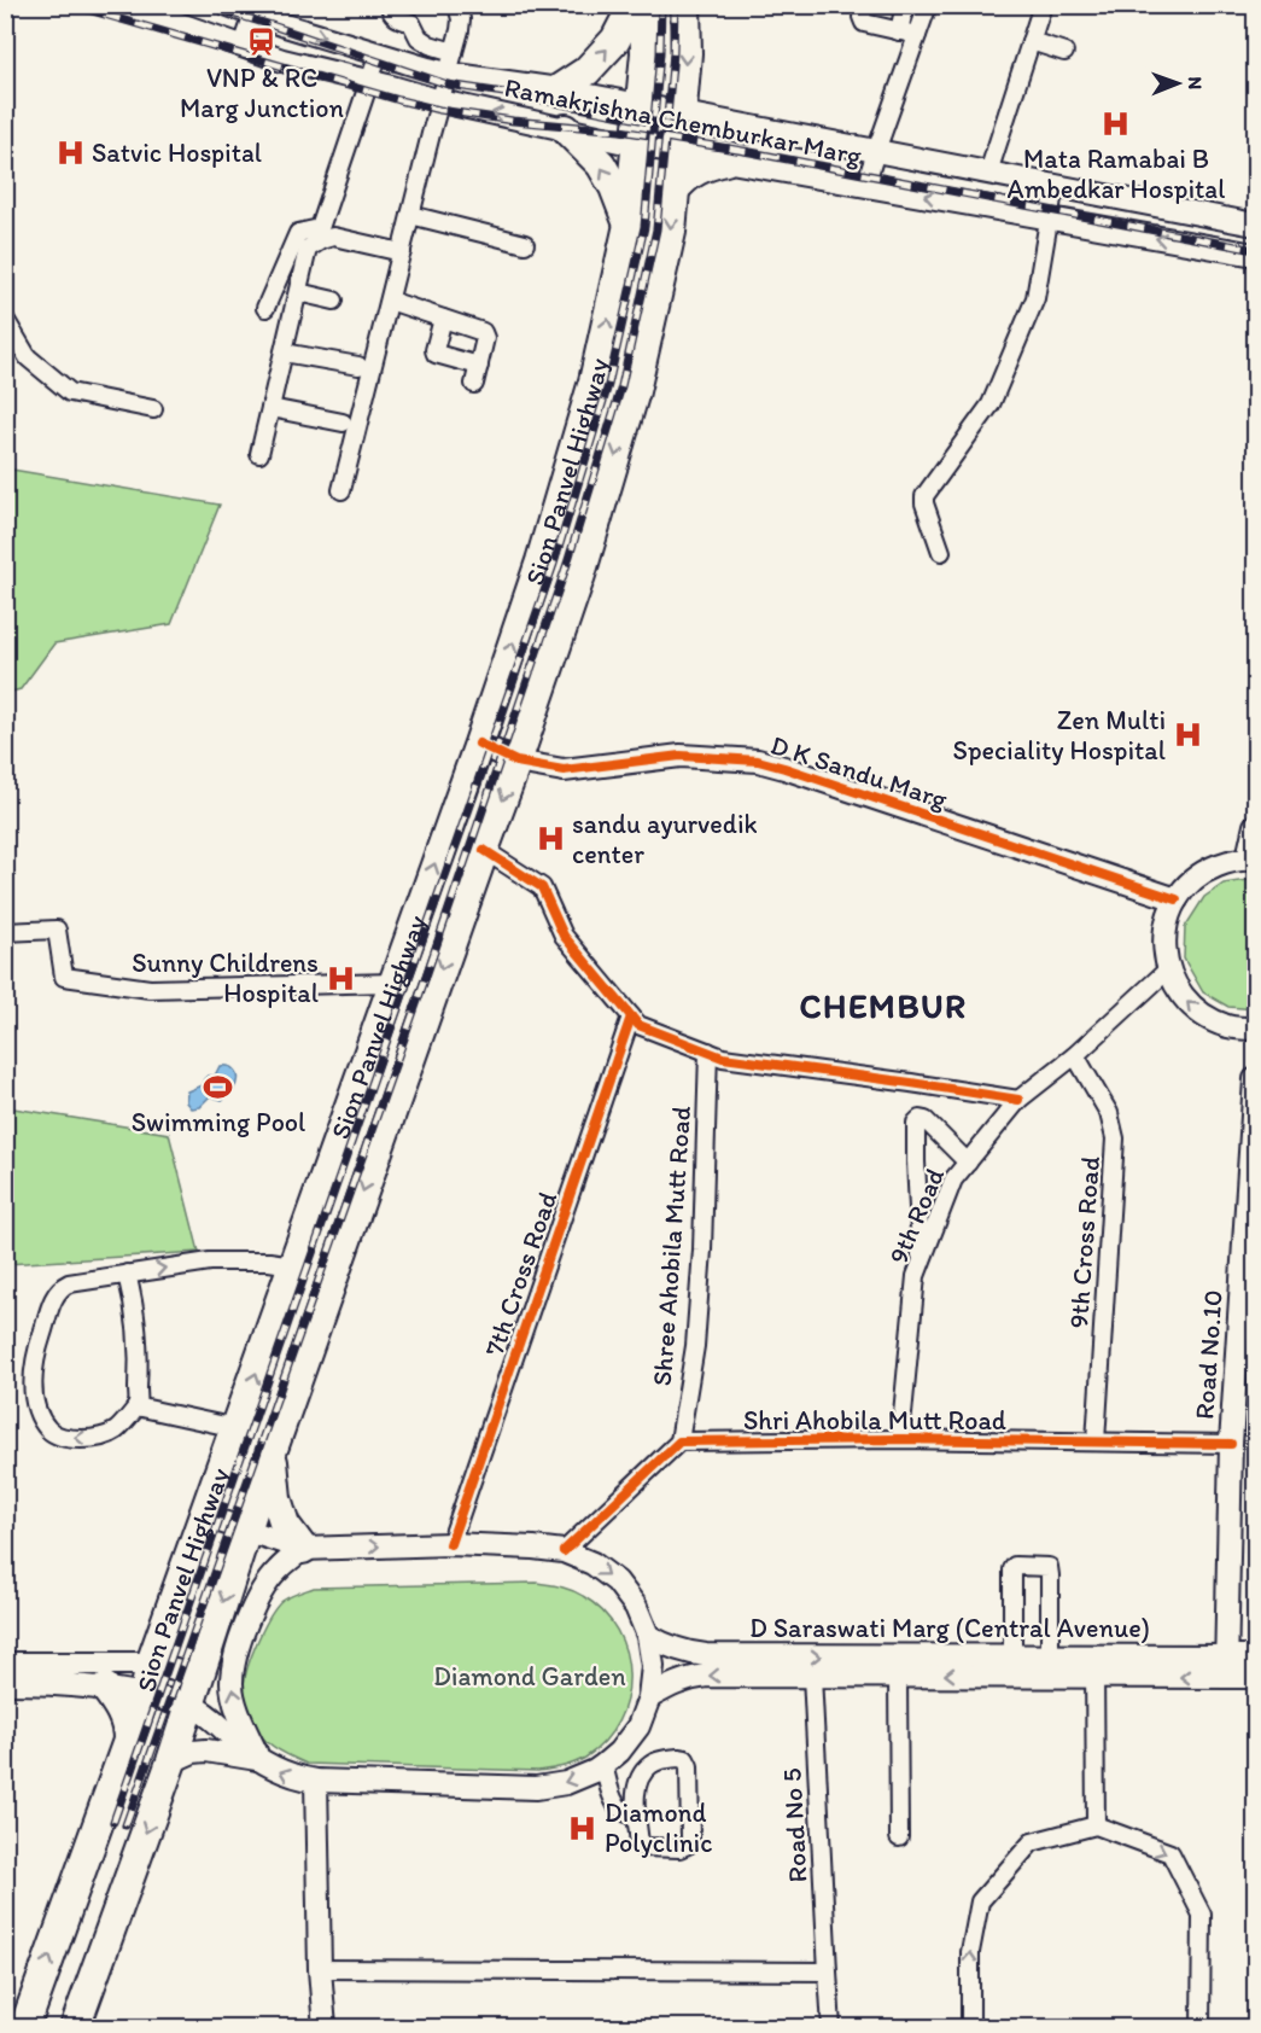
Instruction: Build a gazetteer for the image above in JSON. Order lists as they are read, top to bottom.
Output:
{
  "streets": {
    "highway": ["Sion Panvel Highway"],
    "main road": [
      "Ramakrishna Chemburkar Marg",
      "D K Sandu Marg",
      "Road No.10",
      "D Saraswati Marg (Central Avenue)"
    ],
    "street": [
      "9th Road",
      "9th Cross Road",
      "Shree Ahobila Mutt Road",
      "7th Cross Road",
      "Shri Ahobila Mutt Road",
      "Road No 5"
    ]
  },
  "crossings": [
    ["Ramakrishna Chemburkar Marg", "Sion Panvel Highway"],
    ["Sion Panvel Highway", "D K Sandu Marg"],
    ["9th Road", "9th Cross Road"],
    ["9th Road", "Shri Ahobila Mutt Road"],
    ["9th Cross Road", "Shri Ahobila Mutt Road"],
    ["Shree Ahobila Mutt Road", "Shri Ahobila Mutt Road"],
    ["Road No.10", "Shri Ahobila Mutt Road"],
    ["Road No.10", "D Saraswati Marg (Central Avenue)"],
    ["D Saraswati Marg (Central Avenue)", "Road No 5"]
  ],
  "districts": ["CHEMBUR"],
  "parks": ["Diamond Garden"],
  "places": {
    "station": ["VNP & RC Marg Junction"],
    "hospital": [
      "Mata Ramabai B Ambedkar Hospital",
      "Satvic Hospital",
      "Zen Multi Speciality Hospital",
      "sandu ayurvedik center",
      "Sunny Childrens Hospital",
      "Diamond Polyclinic"
    ],
    "sports": ["Swimming Pool"]
  },
  "north": "right"
}
